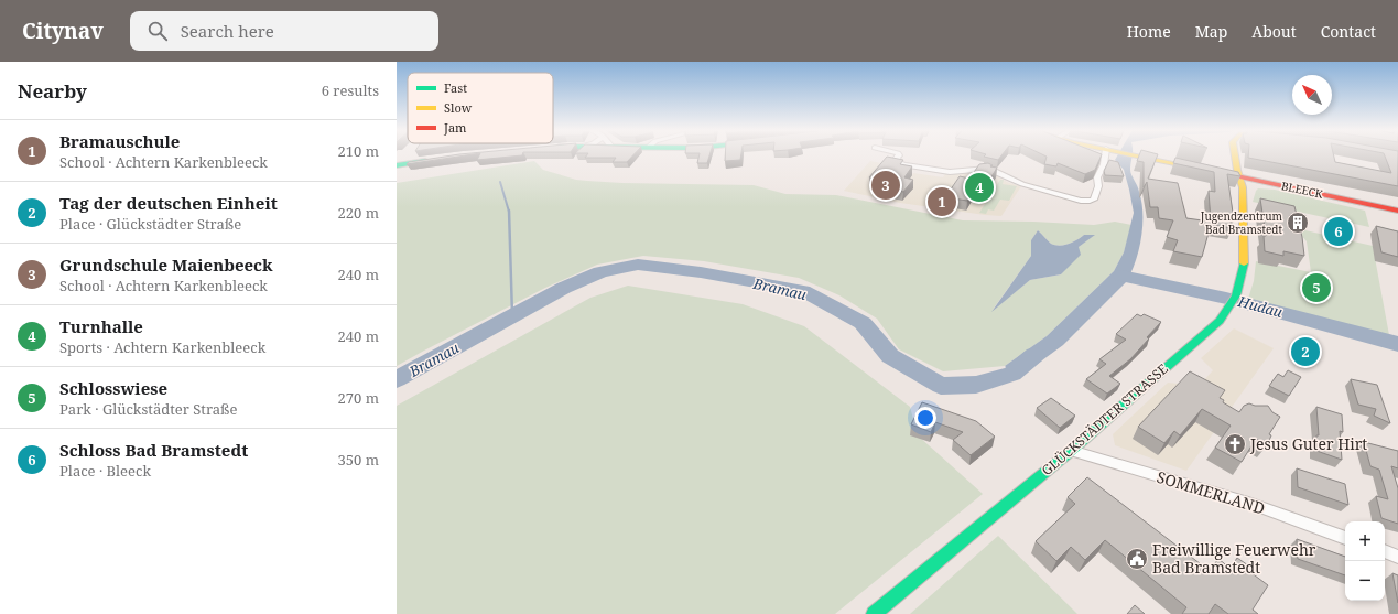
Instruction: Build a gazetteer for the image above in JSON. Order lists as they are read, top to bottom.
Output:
{
  "streets": {
    "street": ["BLEECK", "GLÜCKSTÄDTER STRASSE", "SOMMERLAND"]
  },
  "crossings": [
    ["BLEECK", "GLÜCKSTÄDTER STRASSE"],
    ["GLÜCKSTÄDTER STRASSE", "SOMMERLAND"]
  ],
  "water": ["Bramau", "Hudau"],
  "places": {
    "building": ["Jugendzentrum Bad Bramstedt"],
    "church": ["Jesus Guter Hirt"],
    "public building": ["Freiwillige Feuerwehr Bad Bramstedt"]
  },
  "legend": ["Fast", "Slow", "Jam"],
  "north": "top left",
  "page": {
    "header": "Citynav",
    "search": "Search here",
    "nav": [
      "Home",
      "Map",
      "About",
      "Contact"
    ],
    "heading": ["Nearby", "6 results"],
    "list": [
      {
        "mark": "1",
        "name": "Bramauschule",
        "note": "School · Achtern Karkenbleeck",
        "value": "210 m"
      },
      {
        "mark": "2",
        "name": "Tag der deutschen Einheit",
        "note": "Place · Glückstädter Straße",
        "value": "220 m"
      },
      {
        "mark": "3",
        "name": "Grundschule Maienbeeck",
        "note": "School · Achtern Karkenbleeck",
        "value": "240 m"
      },
      {
        "mark": "4",
        "name": "Turnhalle",
        "note": "Sports · Achtern Karkenbleeck",
        "value": "240 m"
      },
      {
        "mark": "5",
        "name": "Schlosswiese",
        "note": "Park · Glückstädter Straße",
        "value": "270 m"
      },
      {
        "mark": "6",
        "name": "Schloss Bad Bramstedt",
        "note": "Place · Bleeck",
        "value": "350 m"
      }
    ],
    "pins": [
      "3",
      "4",
      "1",
      "6",
      "5",
      "2"
    ],
    "map_buttons": ["+", "−"]
  }
}
